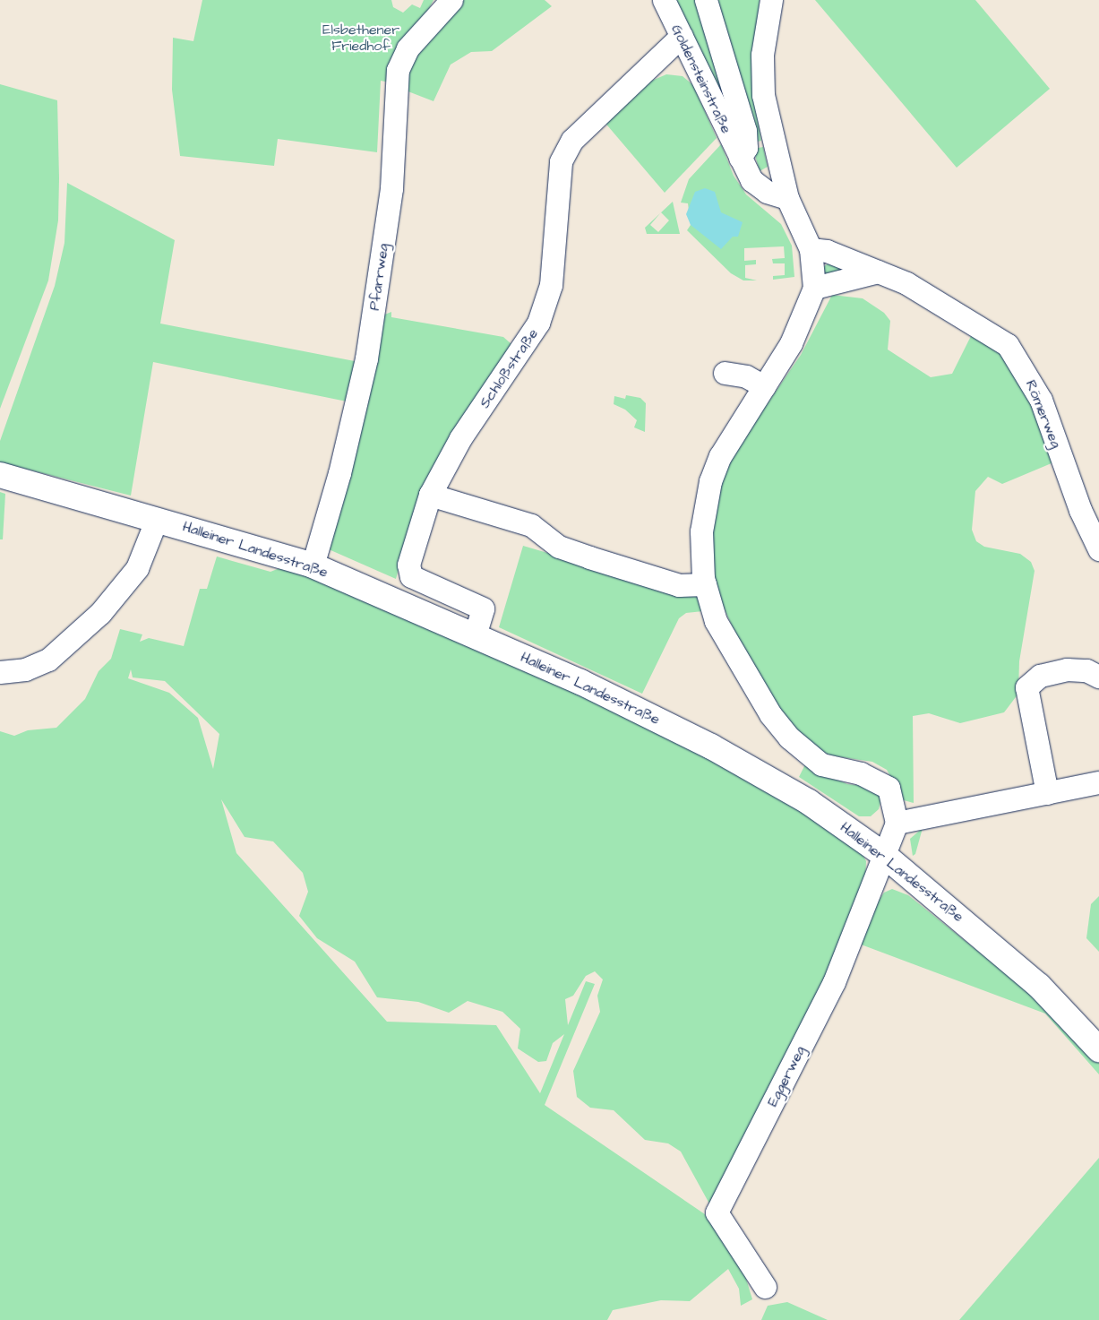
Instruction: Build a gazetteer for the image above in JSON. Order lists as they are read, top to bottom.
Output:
{
  "streets": {
    "main road": ["Halleiner Landesstraße"],
    "street": [
      "Goldensteinstraße",
      "Pfarrweg",
      "Schloßstraße",
      "Römerweg",
      "Eggerweg"
    ]
  },
  "crossings": [
    ["Goldensteinstraße", "Schloßstraße"],
    ["Pfarrweg", "Halleiner Landesstraße"],
    ["Schloßstraße", "Halleiner Landesstraße"],
    ["Halleiner Landesstraße", "Eggerweg"]
  ],
  "parks": ["Elsbethener Friedhof"]
}
